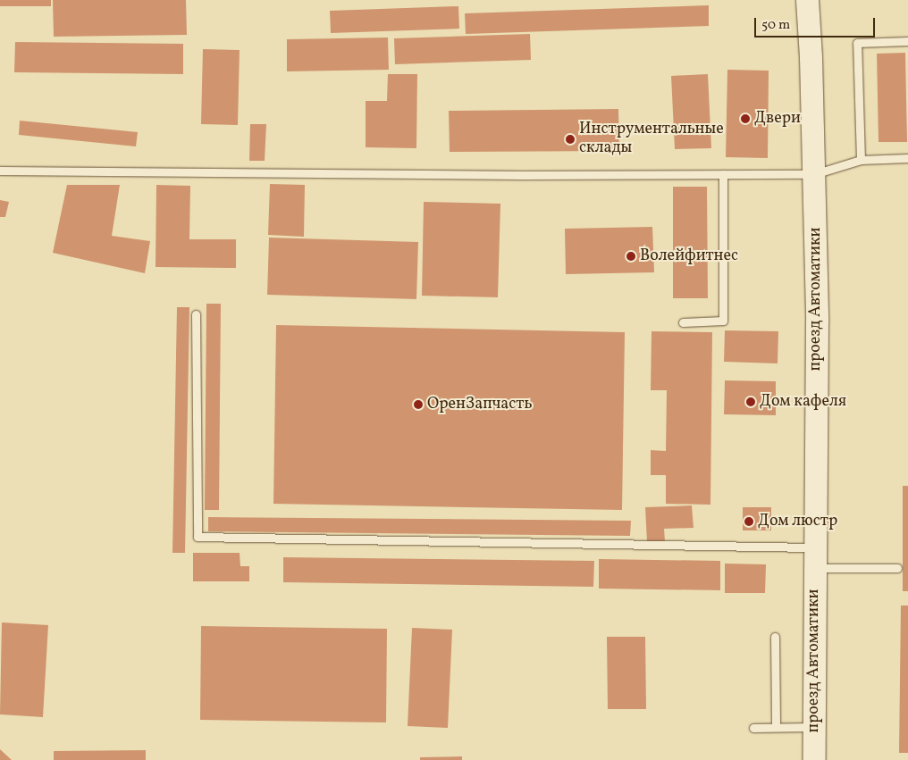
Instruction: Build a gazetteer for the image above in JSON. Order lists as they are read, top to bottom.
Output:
{
  "streets": {
    "main road": ["проезд Автоматики"]
  },
  "places": [
    "Двери",
    "Инструментальные склады",
    "Волейфитнес",
    "Дом кафеля",
    "ОренЗапчасть",
    "Дом люстр"
  ],
  "scale_bar": "50 m"
}
